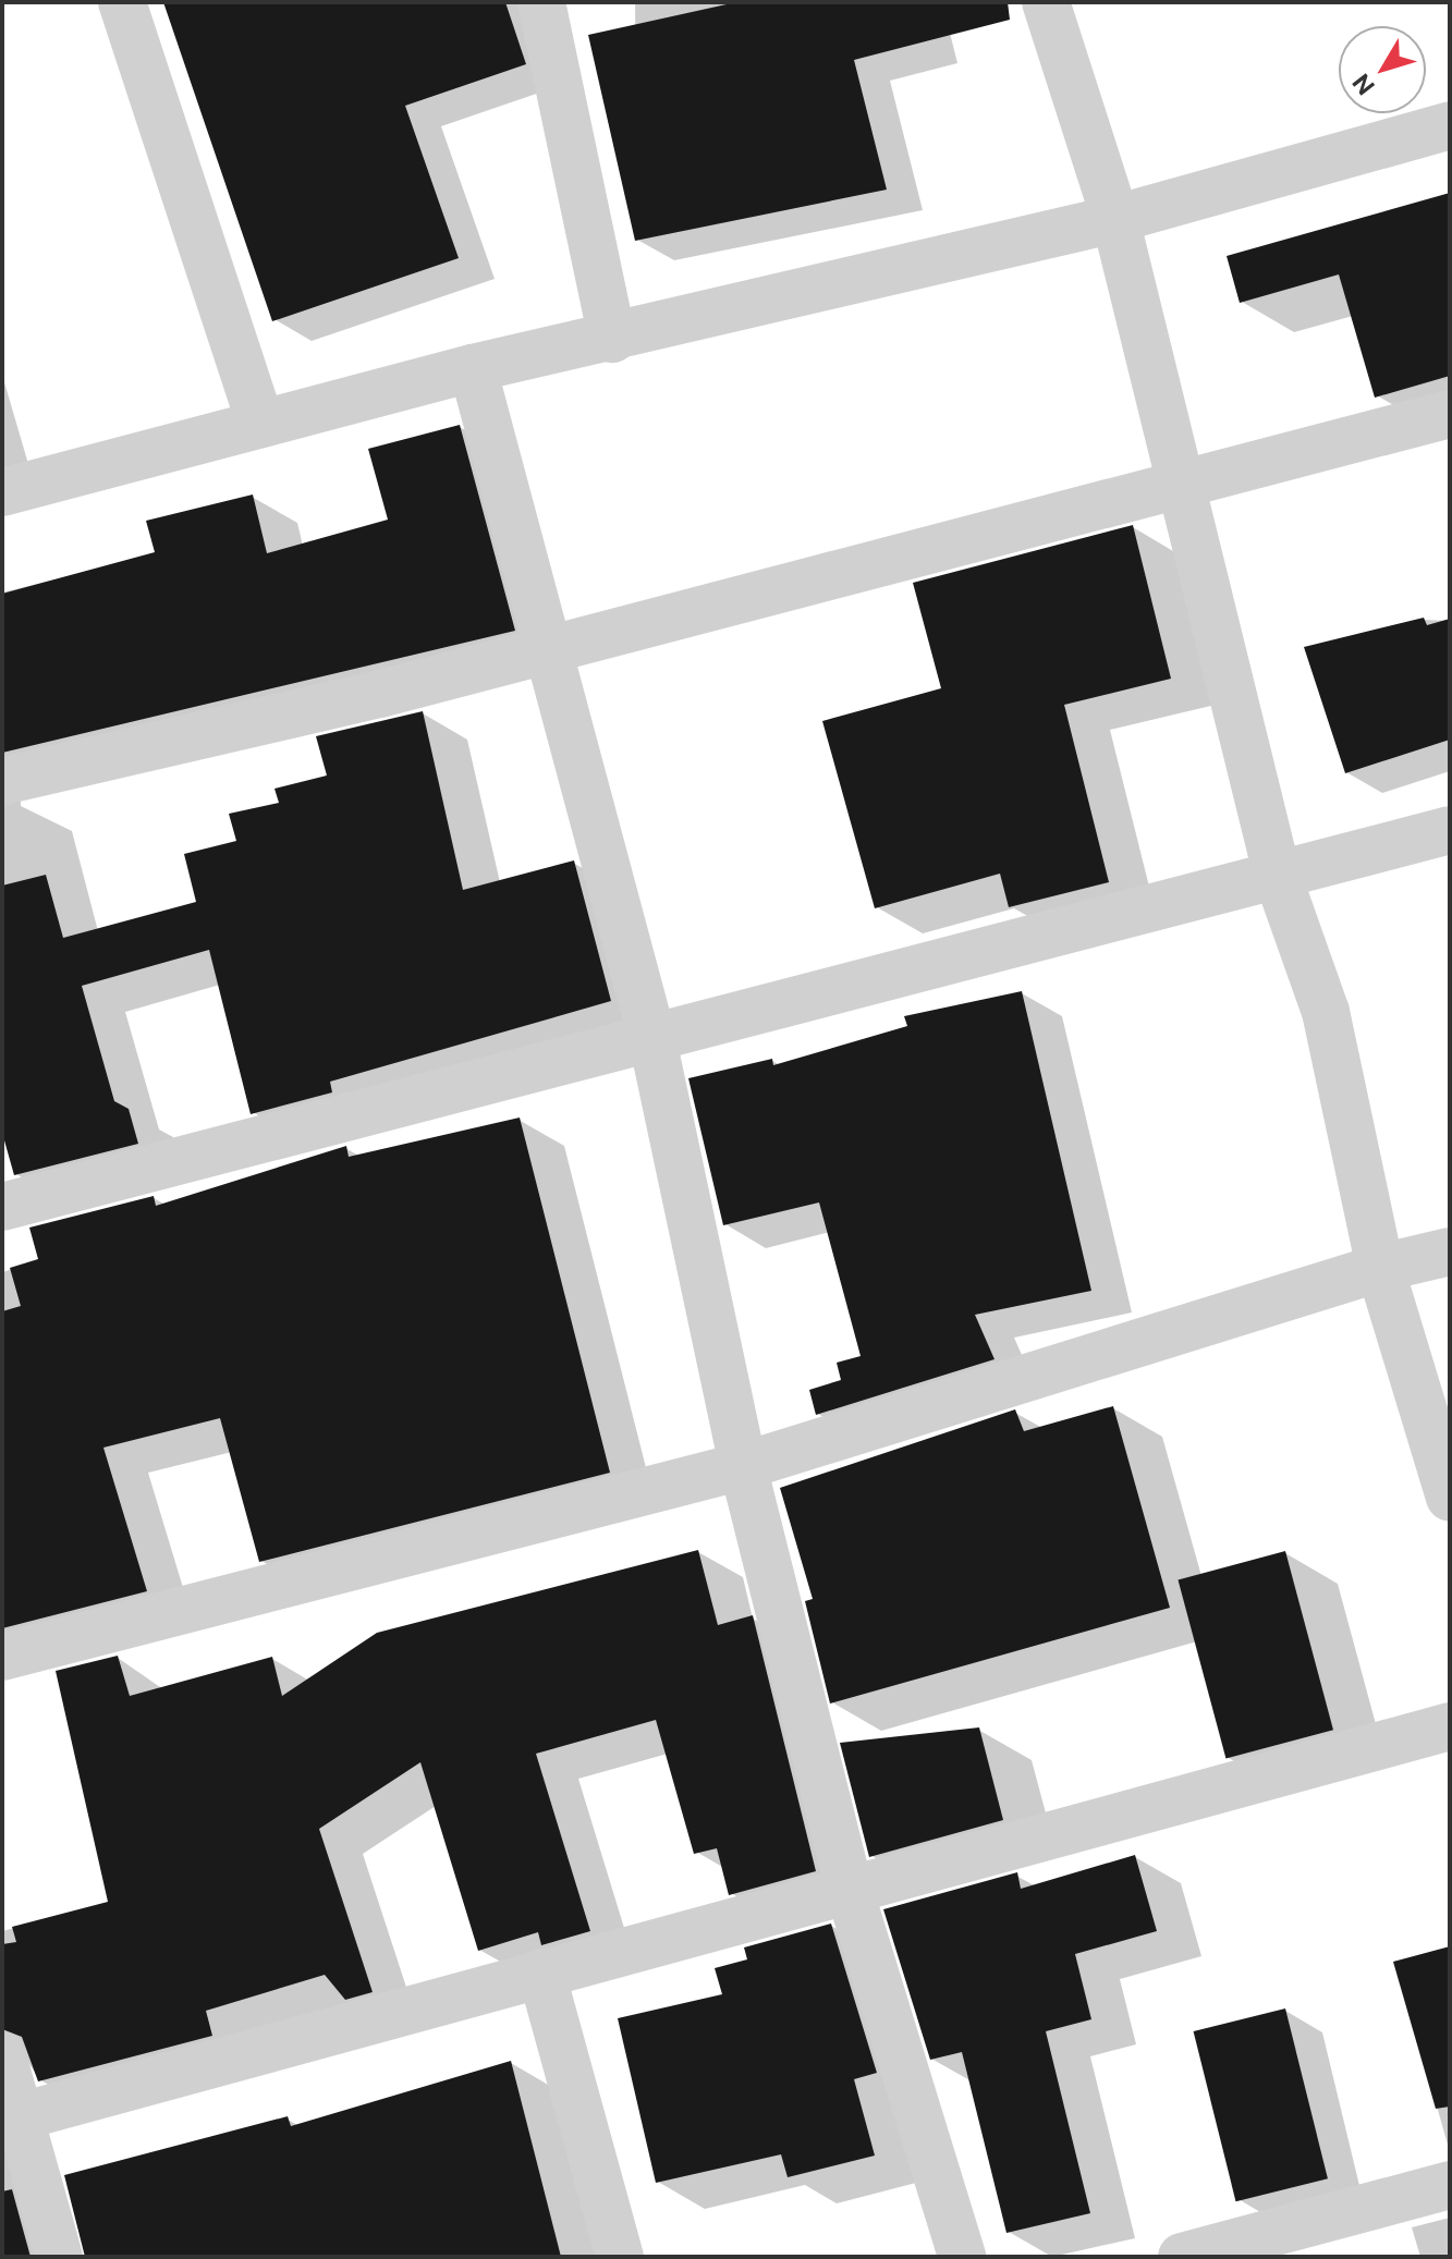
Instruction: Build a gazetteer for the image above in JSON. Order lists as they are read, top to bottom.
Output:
{
  "north": "bottom left"
}
